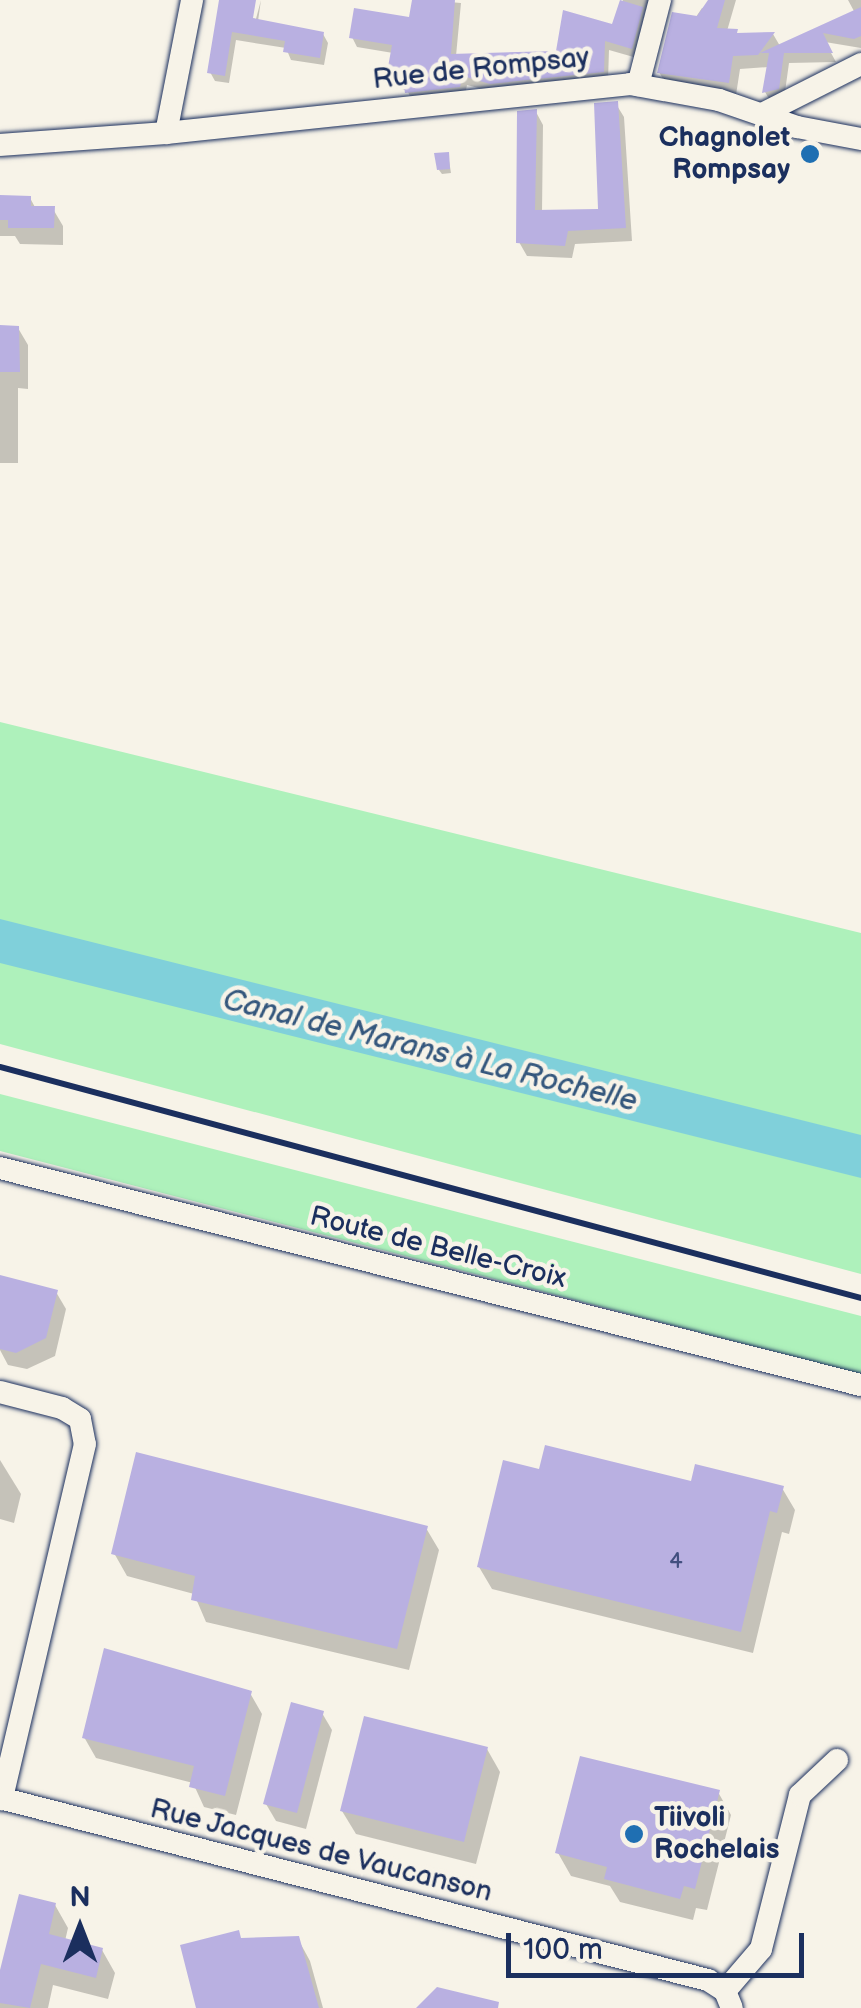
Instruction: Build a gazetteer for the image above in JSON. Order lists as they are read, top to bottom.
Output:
{
  "streets": {
    "street": ["Rue de Rompsay", "Route de Belle-Croix", "Rue Jacques de Vaucanson"]
  },
  "water": ["Canal de Marans à La Rochelle"],
  "places": ["Chagnolet Rompsay", "Tiivoli Rochelais"],
  "house_numbers": ["4"],
  "scale_bar": "100 m",
  "north": "top"
}
